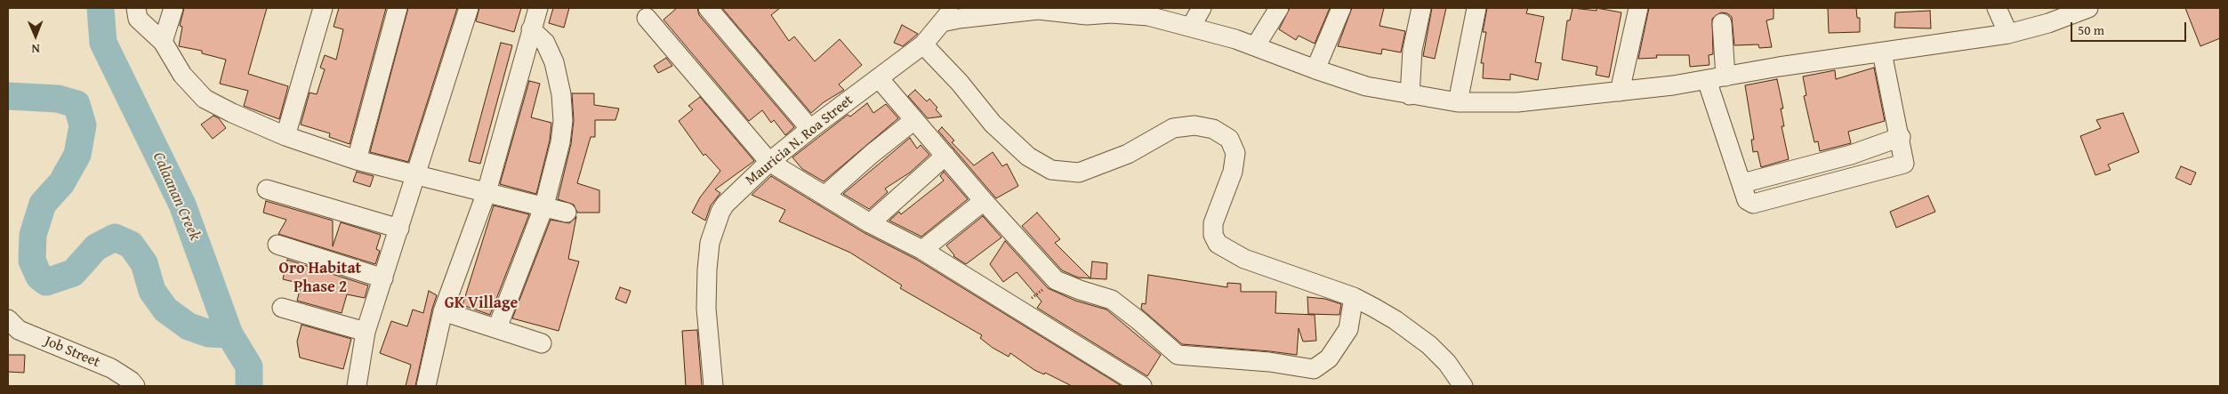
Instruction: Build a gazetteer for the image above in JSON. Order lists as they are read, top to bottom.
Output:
{
  "streets": {
    "street": ["Mauricia N. Roa Street", "Job Street"]
  },
  "districts": ["Oro Habitat Phase 2", "GK Village"],
  "water": ["Calaanan Creek"],
  "scale_bar": "50 m",
  "north": "bottom"
}
